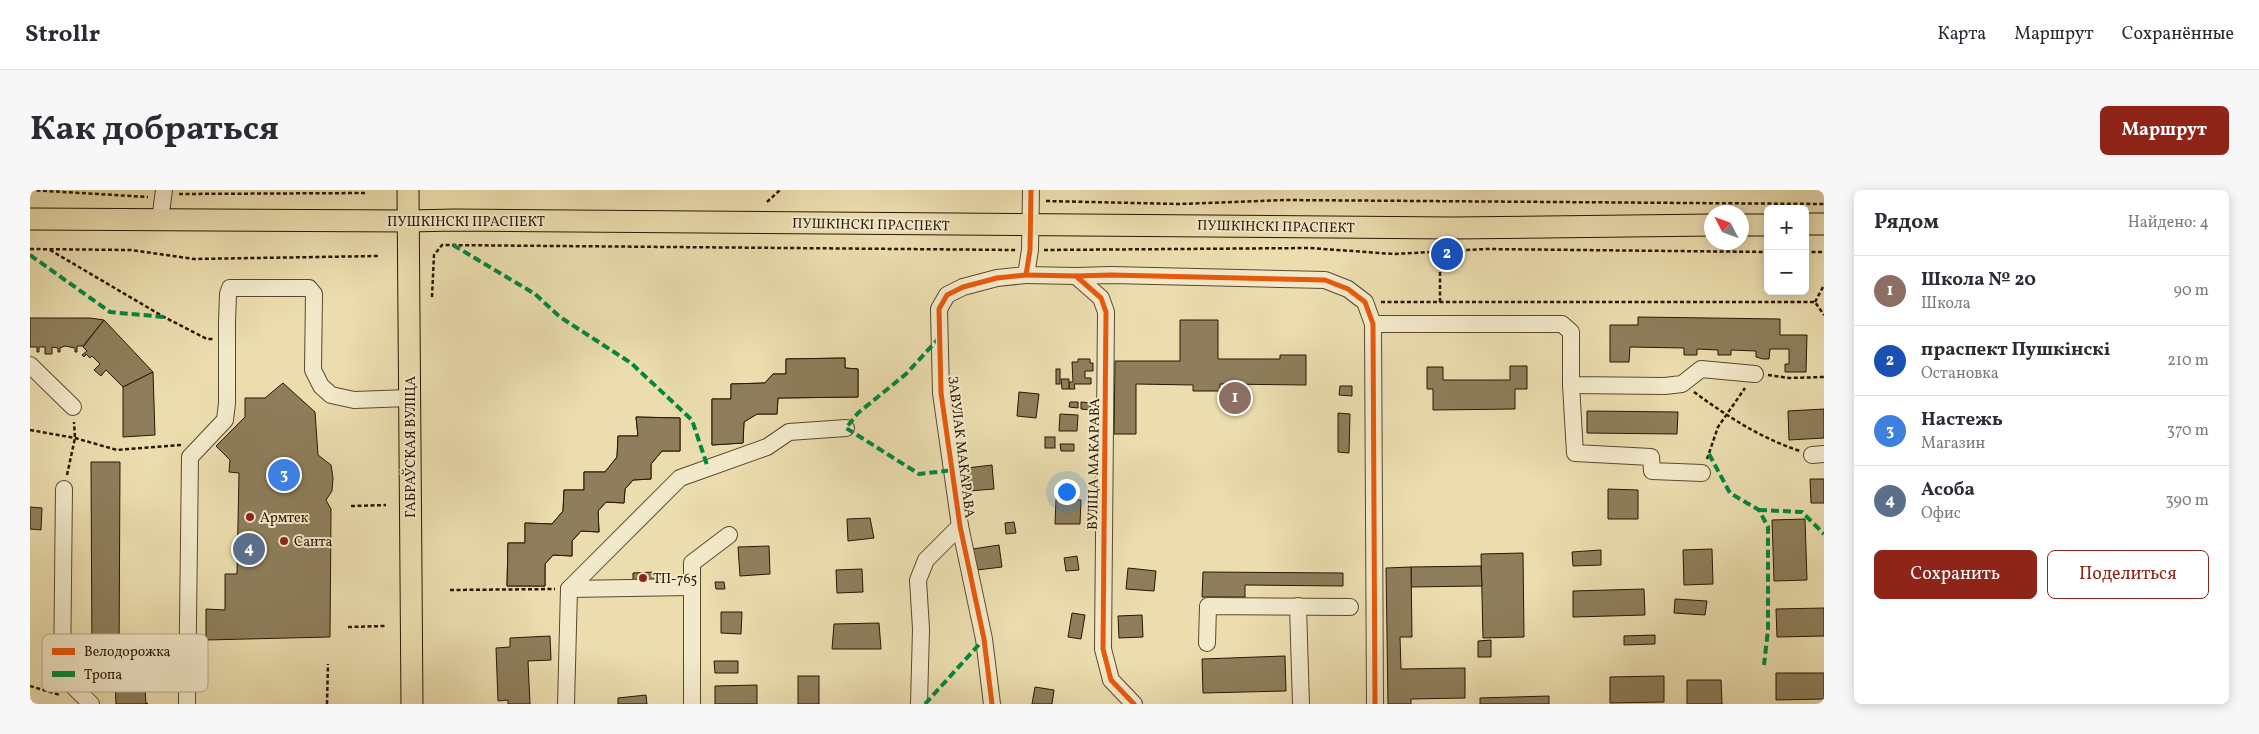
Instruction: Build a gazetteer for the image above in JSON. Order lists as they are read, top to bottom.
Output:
{
  "streets": {
    "main road": ["ПУШКІНСКІ ПРАСПЕКТ", "ГАБРАЎСКАЯ ВУЛІЦА"],
    "street": ["ЗАВУЛАК МАКАРАВА", "ВУЛІЦА МАКАРАВА"]
  },
  "crossings": [
    ["ПУШКІНСКІ ПРАСПЕКТ", "ГАБРАЎСКАЯ ВУЛІЦА"]
  ],
  "places": ["Армтек", "Санта", "ТП-765"],
  "legend": ["Велодорожка", "Тропа"],
  "north": "top left",
  "page": {
    "header": "Strollr",
    "nav": ["Карта", "Маршрут", "Сохранённые"],
    "title": "Как добраться",
    "buttons": [
      "Маршрут",
      ["Сохранить", "Поделиться"]
    ],
    "heading": ["Рядом", "Найдено: 4"],
    "map_buttons": ["+", "−"],
    "pins": [
      "2",
      "1",
      "3",
      "4"
    ],
    "list": [
      {
        "mark": "1",
        "name": "Школа № 20",
        "note": "Школа",
        "value": "90 m"
      },
      {
        "mark": "2",
        "name": "праспект Пушкінскі",
        "note": "Остановка",
        "value": "210 m"
      },
      {
        "mark": "3",
        "name": "Настежь",
        "note": "Магазин",
        "value": "370 m"
      },
      {
        "mark": "4",
        "name": "Асоба",
        "note": "Офис",
        "value": "390 m"
      }
    ]
  }
}
